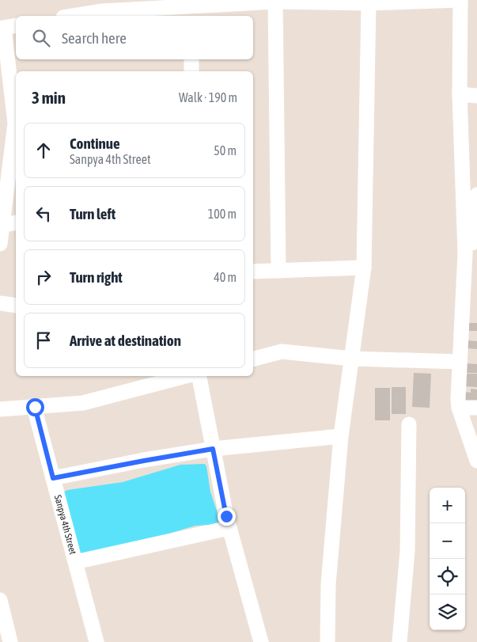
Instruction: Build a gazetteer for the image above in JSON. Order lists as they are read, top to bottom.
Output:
{
  "streets": {
    "street": ["Sanpya 4th Street"]
  },
  "page": {
    "search": "Search here",
    "heading": ["3 min", "Walk · 190 m"],
    "list": [
      ["Continue", "Sanpya 4th Street", "50 m"],
      ["Turn left", "100 m"],
      ["Turn right", "40 m"],
      "Arrive at destination"
    ],
    "map_buttons": ["+", "−"]
  }
}
